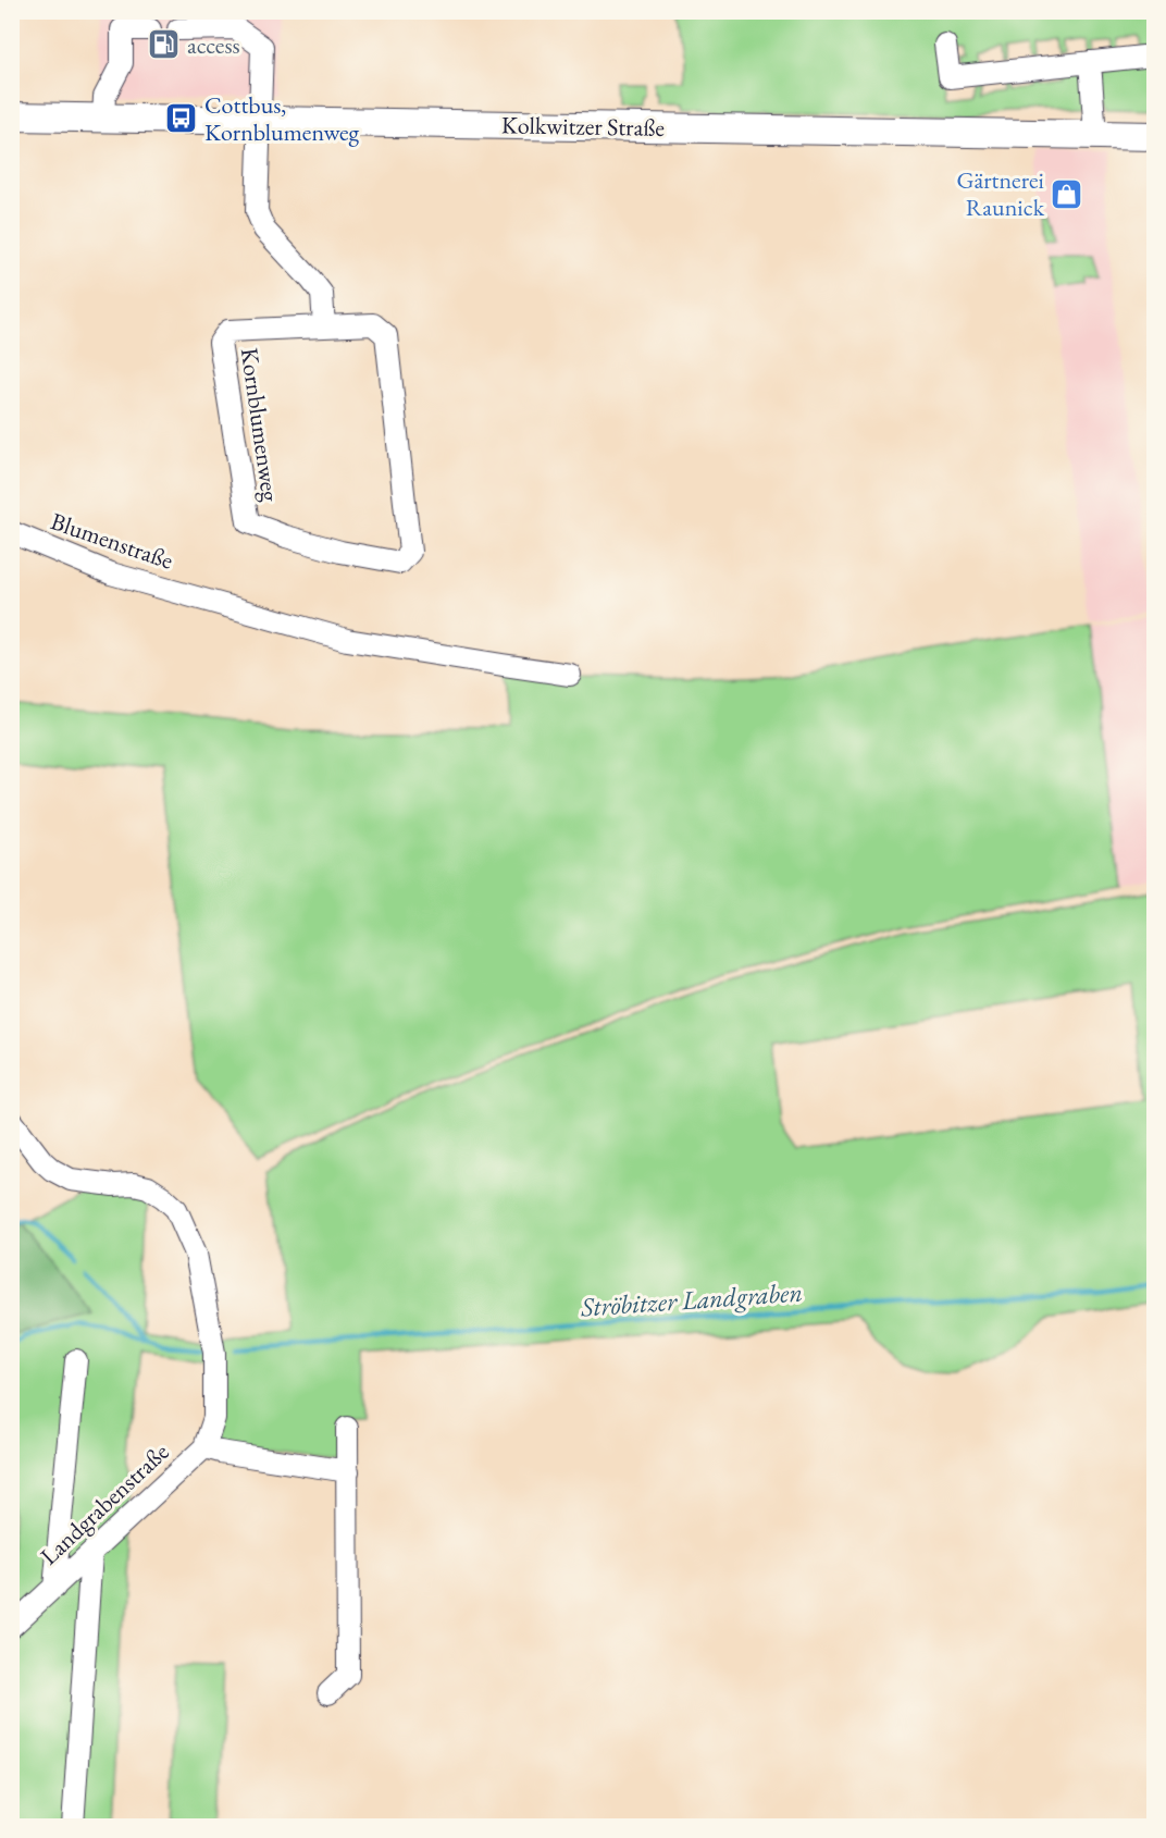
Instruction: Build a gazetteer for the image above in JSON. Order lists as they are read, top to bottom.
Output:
{
  "streets": {
    "main road": ["Kolkwitzer Straße"],
    "street": ["Kornblumenweg", "Blumenstraße", "Landgrabenstraße"]
  },
  "water": ["Ströbitzer Landgraben"],
  "places": {
    "fuel station": ["access"],
    "bus stop": ["Cottbus, Kornblumenweg"],
    "shop": ["Gärtnerei Raunick"]
  }
}
